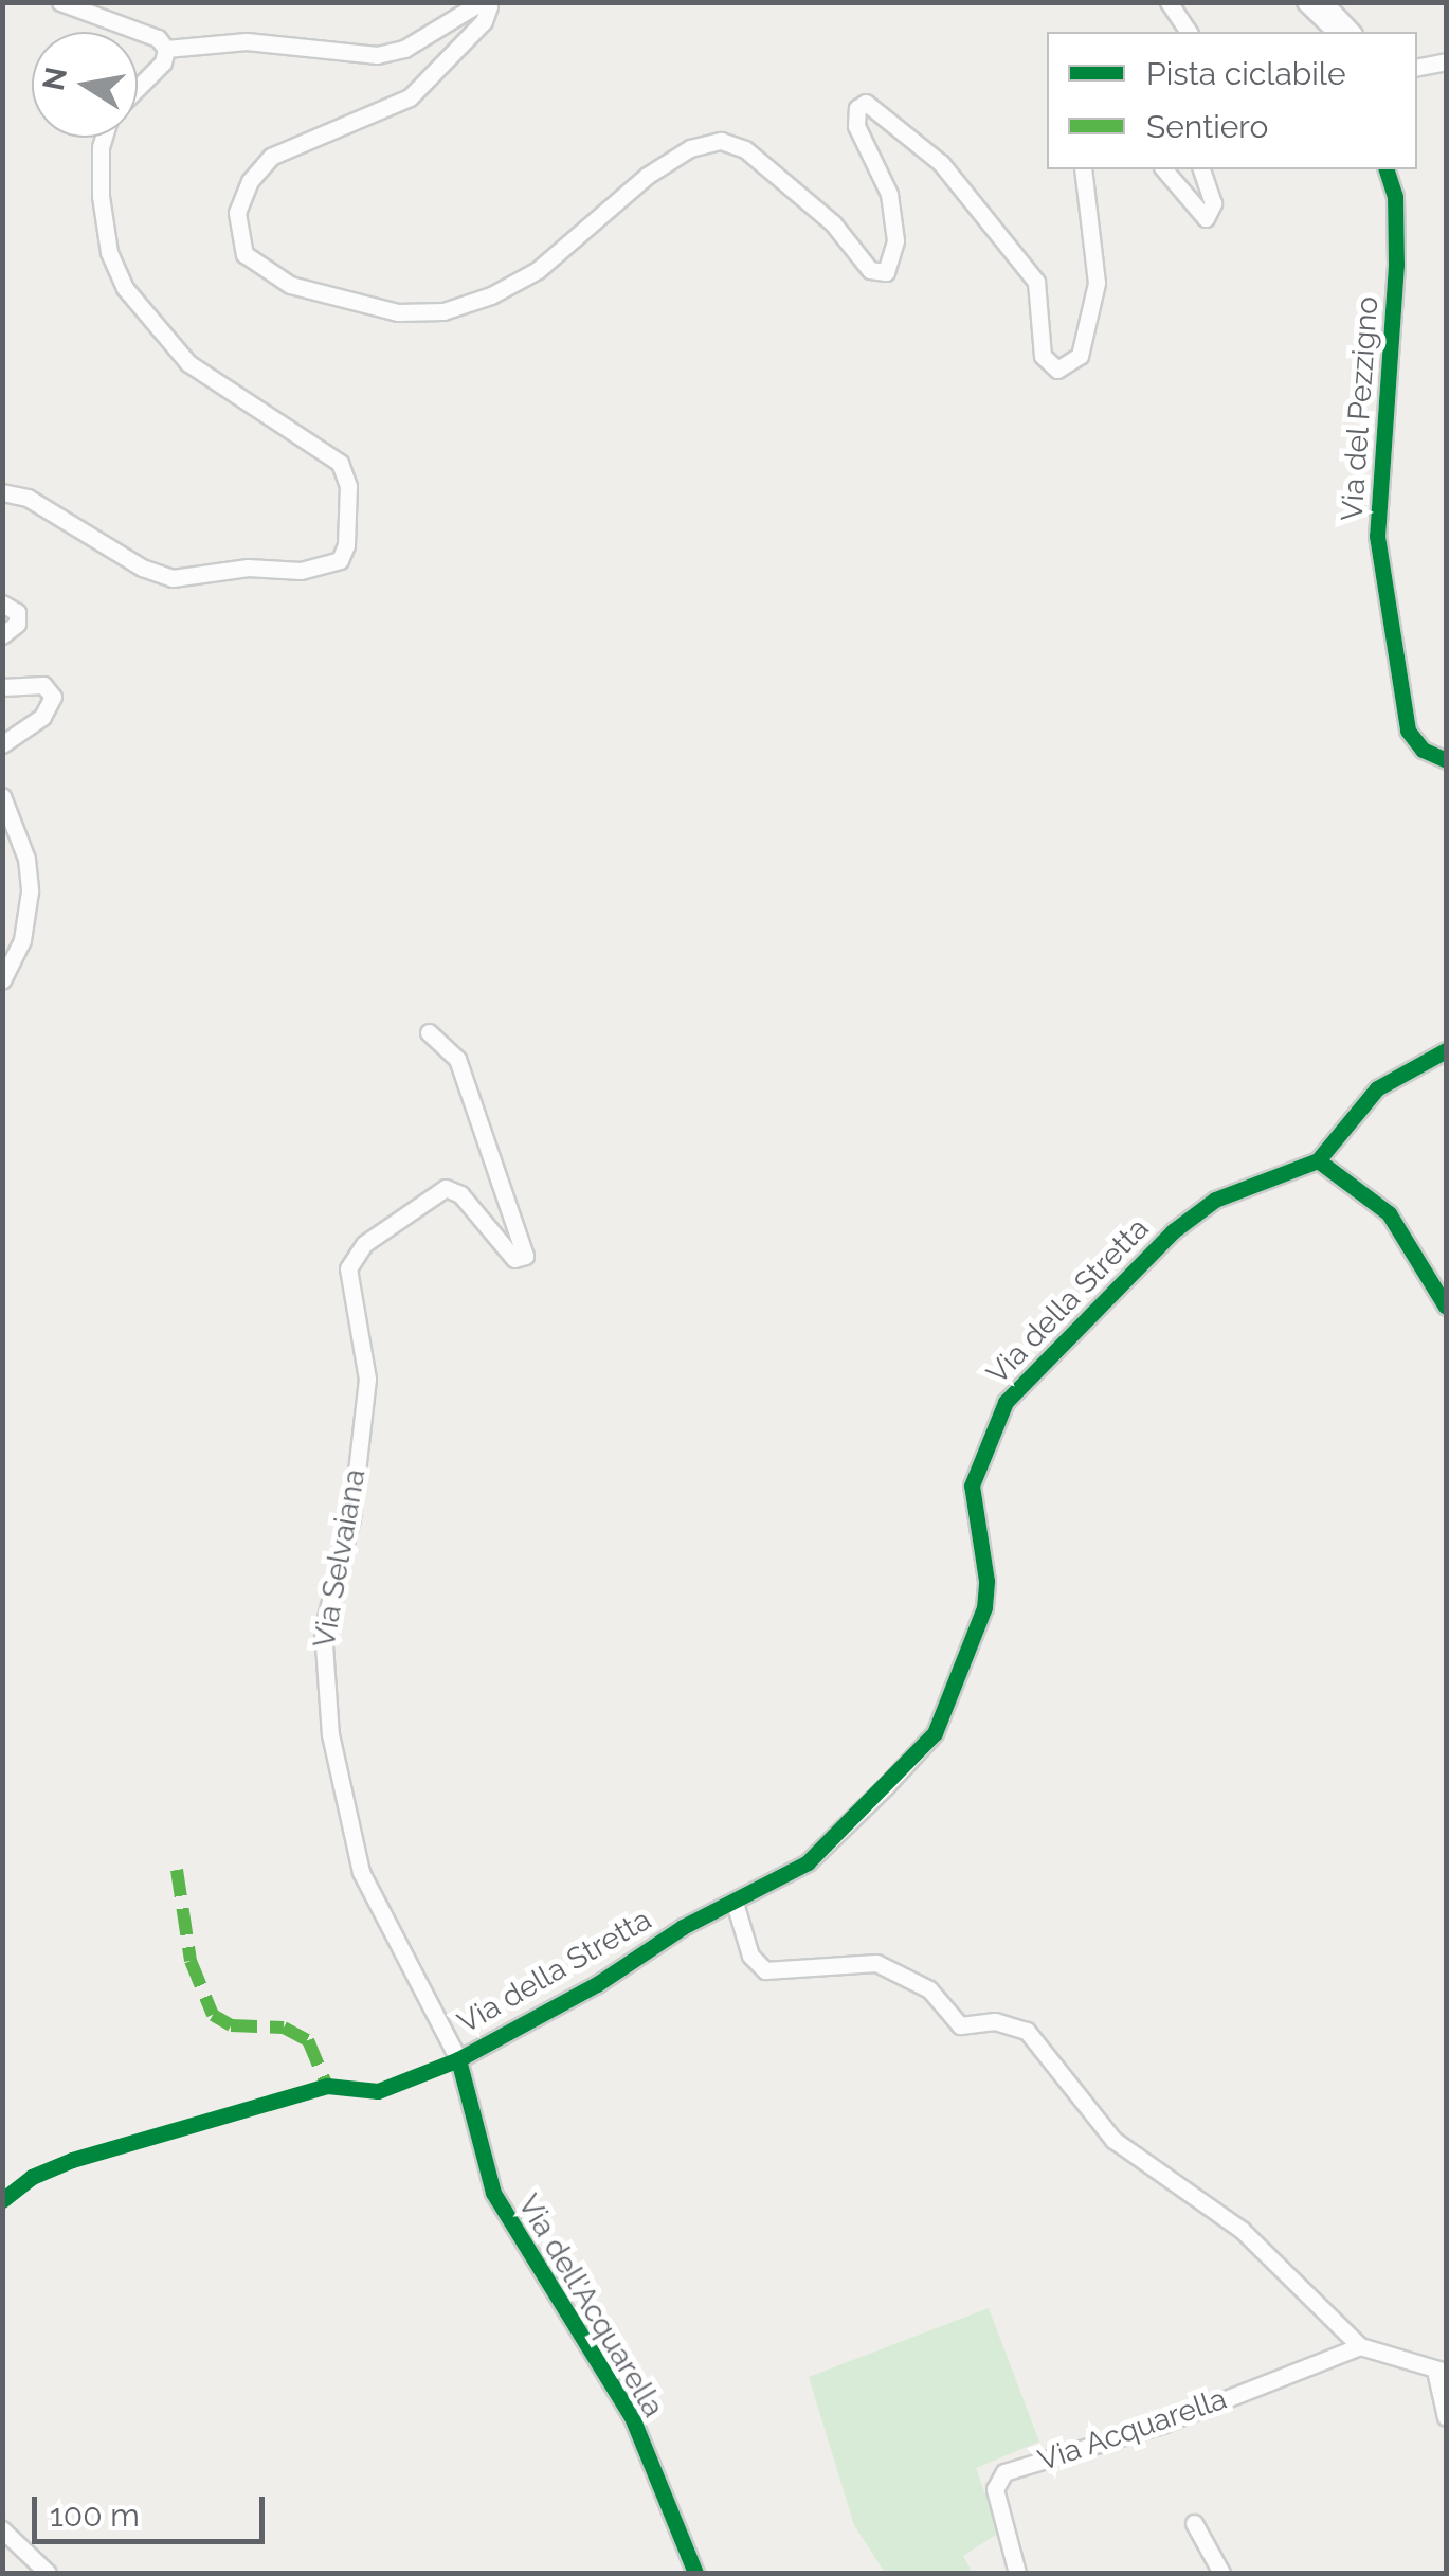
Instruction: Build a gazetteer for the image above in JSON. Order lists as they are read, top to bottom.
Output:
{
  "streets": {
    "street": [
      "Via del Pezzigno",
      "Via della Stretta",
      "Via Selvaiana",
      "Via dell'Acquarella",
      "Via Acquarella"
    ]
  },
  "crossings": [
    ["Via della Stretta", "Via Selvaiana"],
    ["Via della Stretta", "Via dell'Acquarella"],
    ["Via Selvaiana", "Via dell'Acquarella"]
  ],
  "legend": ["Pista ciclabile", "Sentiero"],
  "scale_bar": "100 m",
  "north": "left"
}
